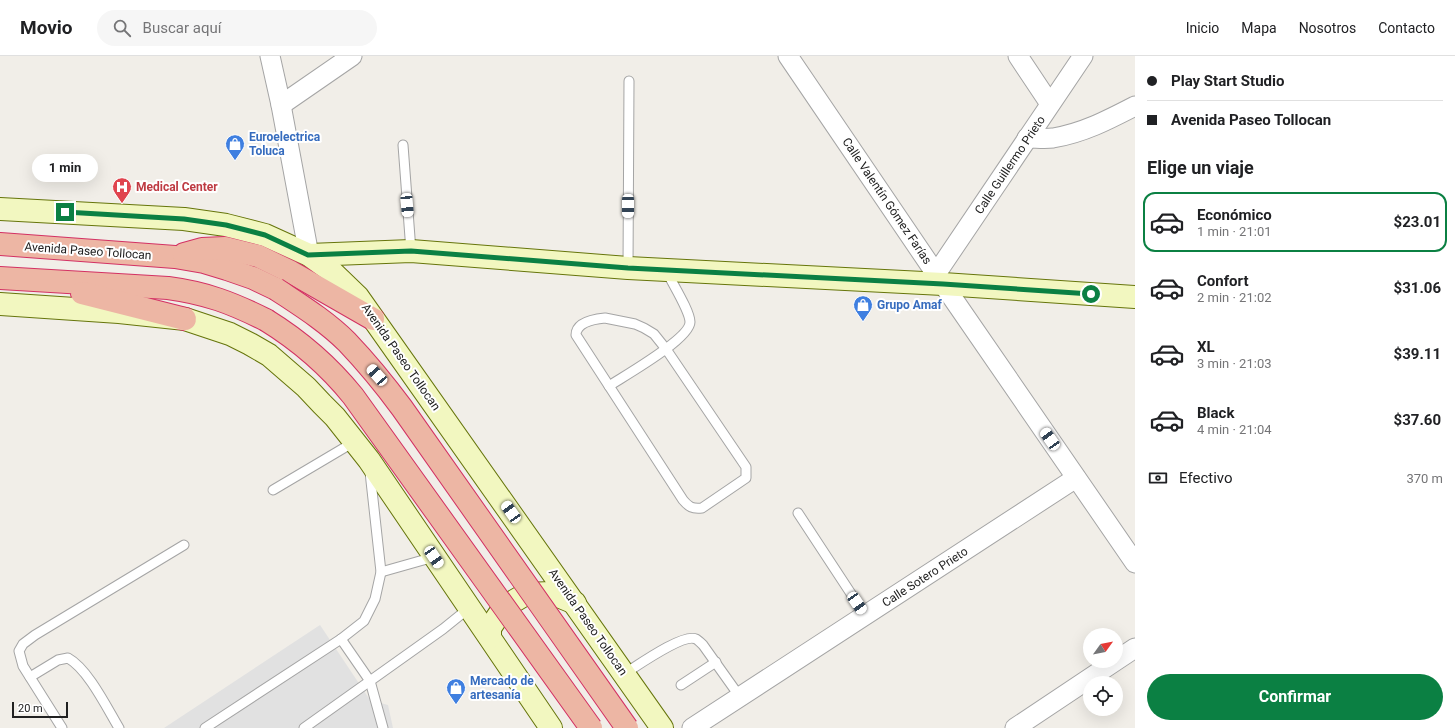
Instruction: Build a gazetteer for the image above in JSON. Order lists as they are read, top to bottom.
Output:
{
  "streets": {
    "highway": ["Avenida Paseo Tollocan"],
    "street": ["Calle Guillermo Prieto", "Calle Valentín Gómez Farías", "Calle Sotero Prieto"]
  },
  "crossings": [
    ["Calle Guillermo Prieto", "Calle Valentín Gómez Farías"],
    ["Calle Valentín Gómez Farías", "Calle Sotero Prieto"]
  ],
  "places": {
    "shop": ["Euroelectrica Toluca", "Grupo Amaf", "Mercado de artesanía"],
    "hospital": ["Medical Center"]
  },
  "scale_bar": "20 m",
  "north": "top right",
  "page": {
    "header": "Movio",
    "search": "Buscar aquí",
    "nav": [
      "Inicio",
      "Mapa",
      "Nosotros",
      "Contacto"
    ],
    "banner": ["Play Start Studio", "Avenida Paseo Tollocan"],
    "heading": "Elige un viaje",
    "bubble": "1 min",
    "list": [
      {
        "name": "Económico",
        "note": "1 min · 21:01",
        "value": "$23.01"
      },
      {
        "name": "Confort",
        "note": "2 min · 21:02",
        "value": "$31.06"
      },
      {
        "name": "XL",
        "note": "3 min · 21:03",
        "value": "$39.11"
      },
      {
        "name": "Black",
        "note": "4 min · 21:04",
        "value": "$37.60"
      }
    ],
    "pay": ["Efectivo", "370 m"],
    "buttons": "Confirmar",
    "scale": "20 m"
  }
}
